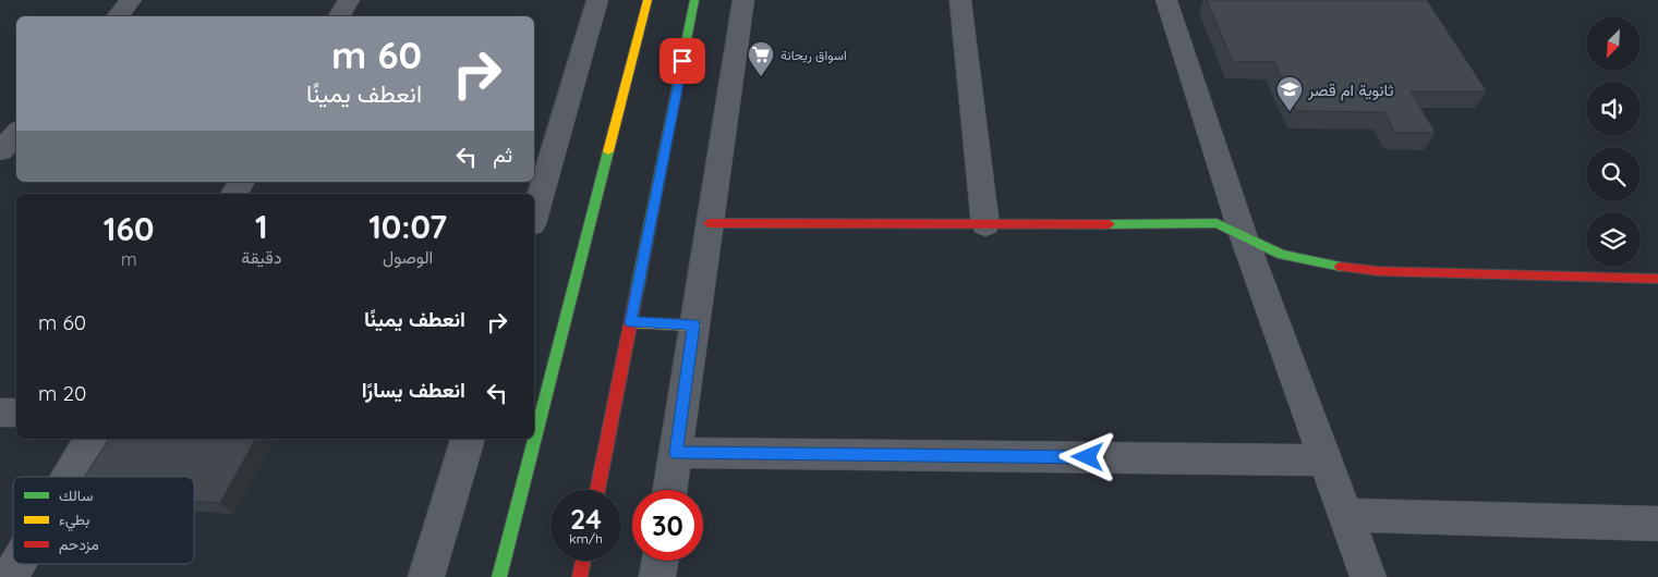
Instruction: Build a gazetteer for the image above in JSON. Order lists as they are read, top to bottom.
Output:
{
  "places": {
    "supermarket": ["اسواق ريحانة"],
    "school or university": ["ثانوية ام قصر"]
  },
  "legend": ["سالك", "بطيء", "مزدحم"],
  "north": "bottom left",
  "page": {
    "turn": ["60 m", "انعطف يمينًا"],
    "then": "ثم",
    "eta": [
      "10:07",
      "الوصول",
      "1",
      "دقيقة",
      "160",
      "m"
    ],
    "list": [
      {
        "name": "انعطف يمينًا",
        "value": "60 m"
      },
      {
        "name": "انعطف يسارًا",
        "value": "20 m"
      }
    ],
    "speed": "24 km/h",
    "limit": "30"
  }
}
